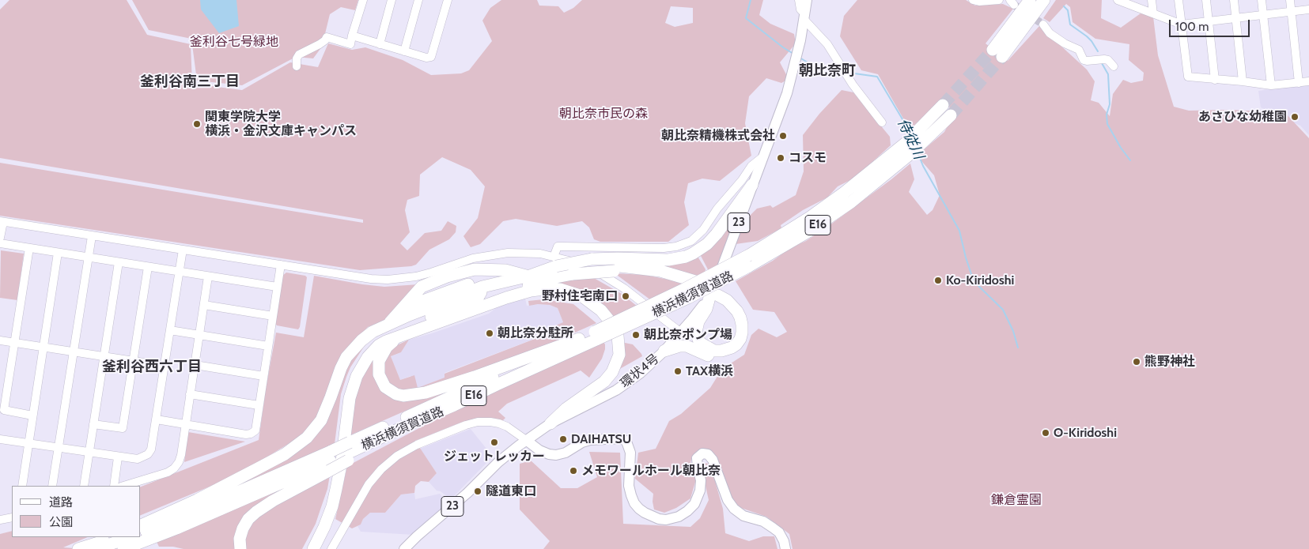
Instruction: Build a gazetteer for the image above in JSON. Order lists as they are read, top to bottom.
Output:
{
  "streets": {
    "highway": ["E16", "横浜横須賀道路"],
    "main road": ["23", "環状4号"]
  },
  "districts": ["朝比奈町", "釜利谷南三丁目", "釜利谷西六丁目"],
  "water": ["侍従川"],
  "parks": ["釜利谷七号緑地", "朝比奈市民の森", "鎌倉霊園"],
  "places": [
    "あさひな幼稚園",
    "関東学院大学 横浜・金沢文庫キャンパス",
    "朝比奈精機株式会社",
    "コスモ",
    "Ko-Kiridoshi",
    "野村住宅南口",
    "朝比奈分駐所",
    "朝比奈ポンプ場",
    "熊野神社",
    "TAX横浜",
    "O-Kiridoshi",
    "DAIHATSU",
    "ジェットレッカー",
    "メモワールホール朝比奈",
    "隧道東口"
  ],
  "legend": ["道路", "公園"],
  "scale_bar": "100 m"
}
